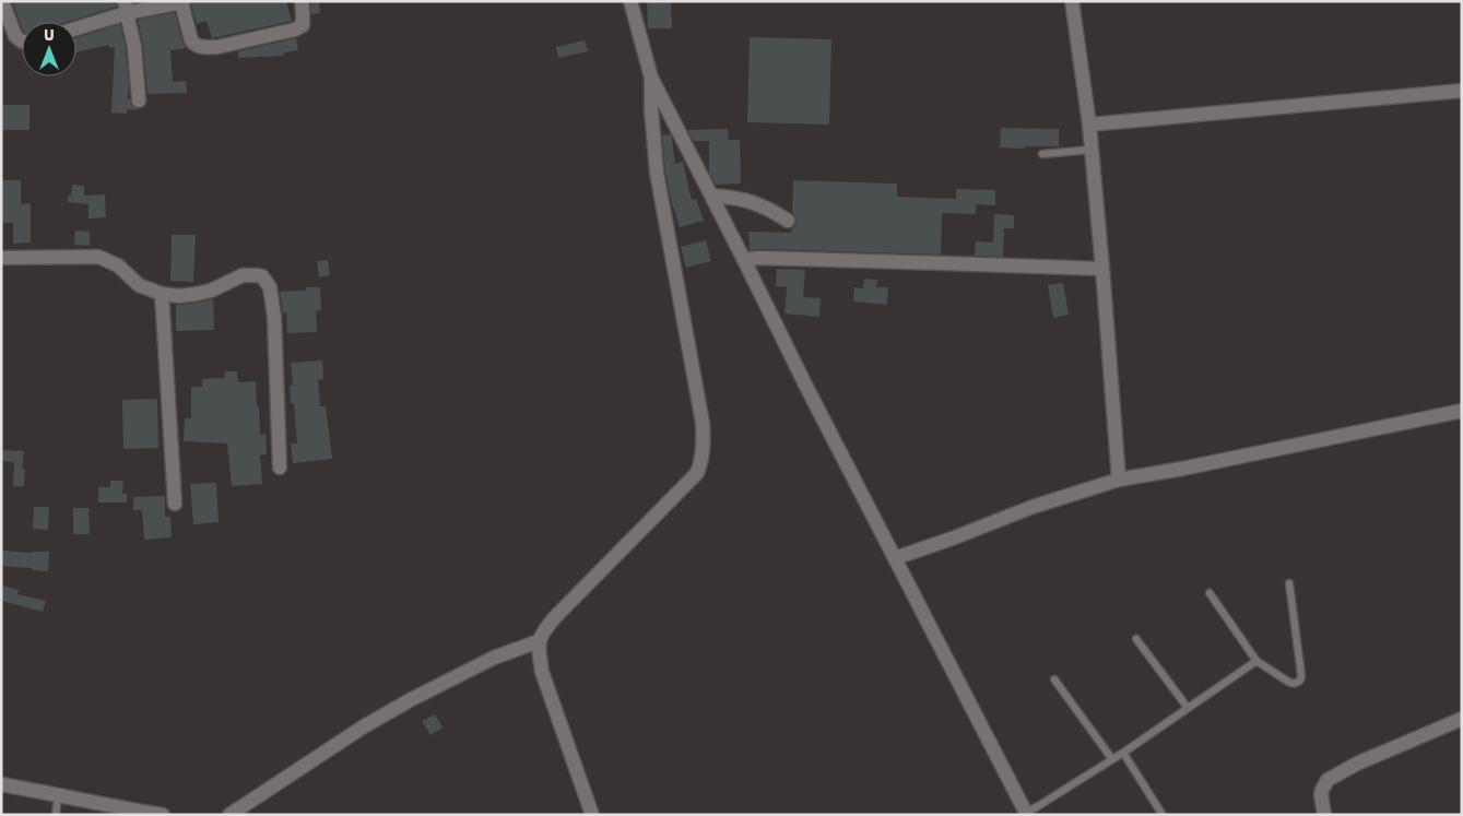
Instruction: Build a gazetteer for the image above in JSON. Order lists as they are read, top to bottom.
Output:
{
  "north": "top"
}
